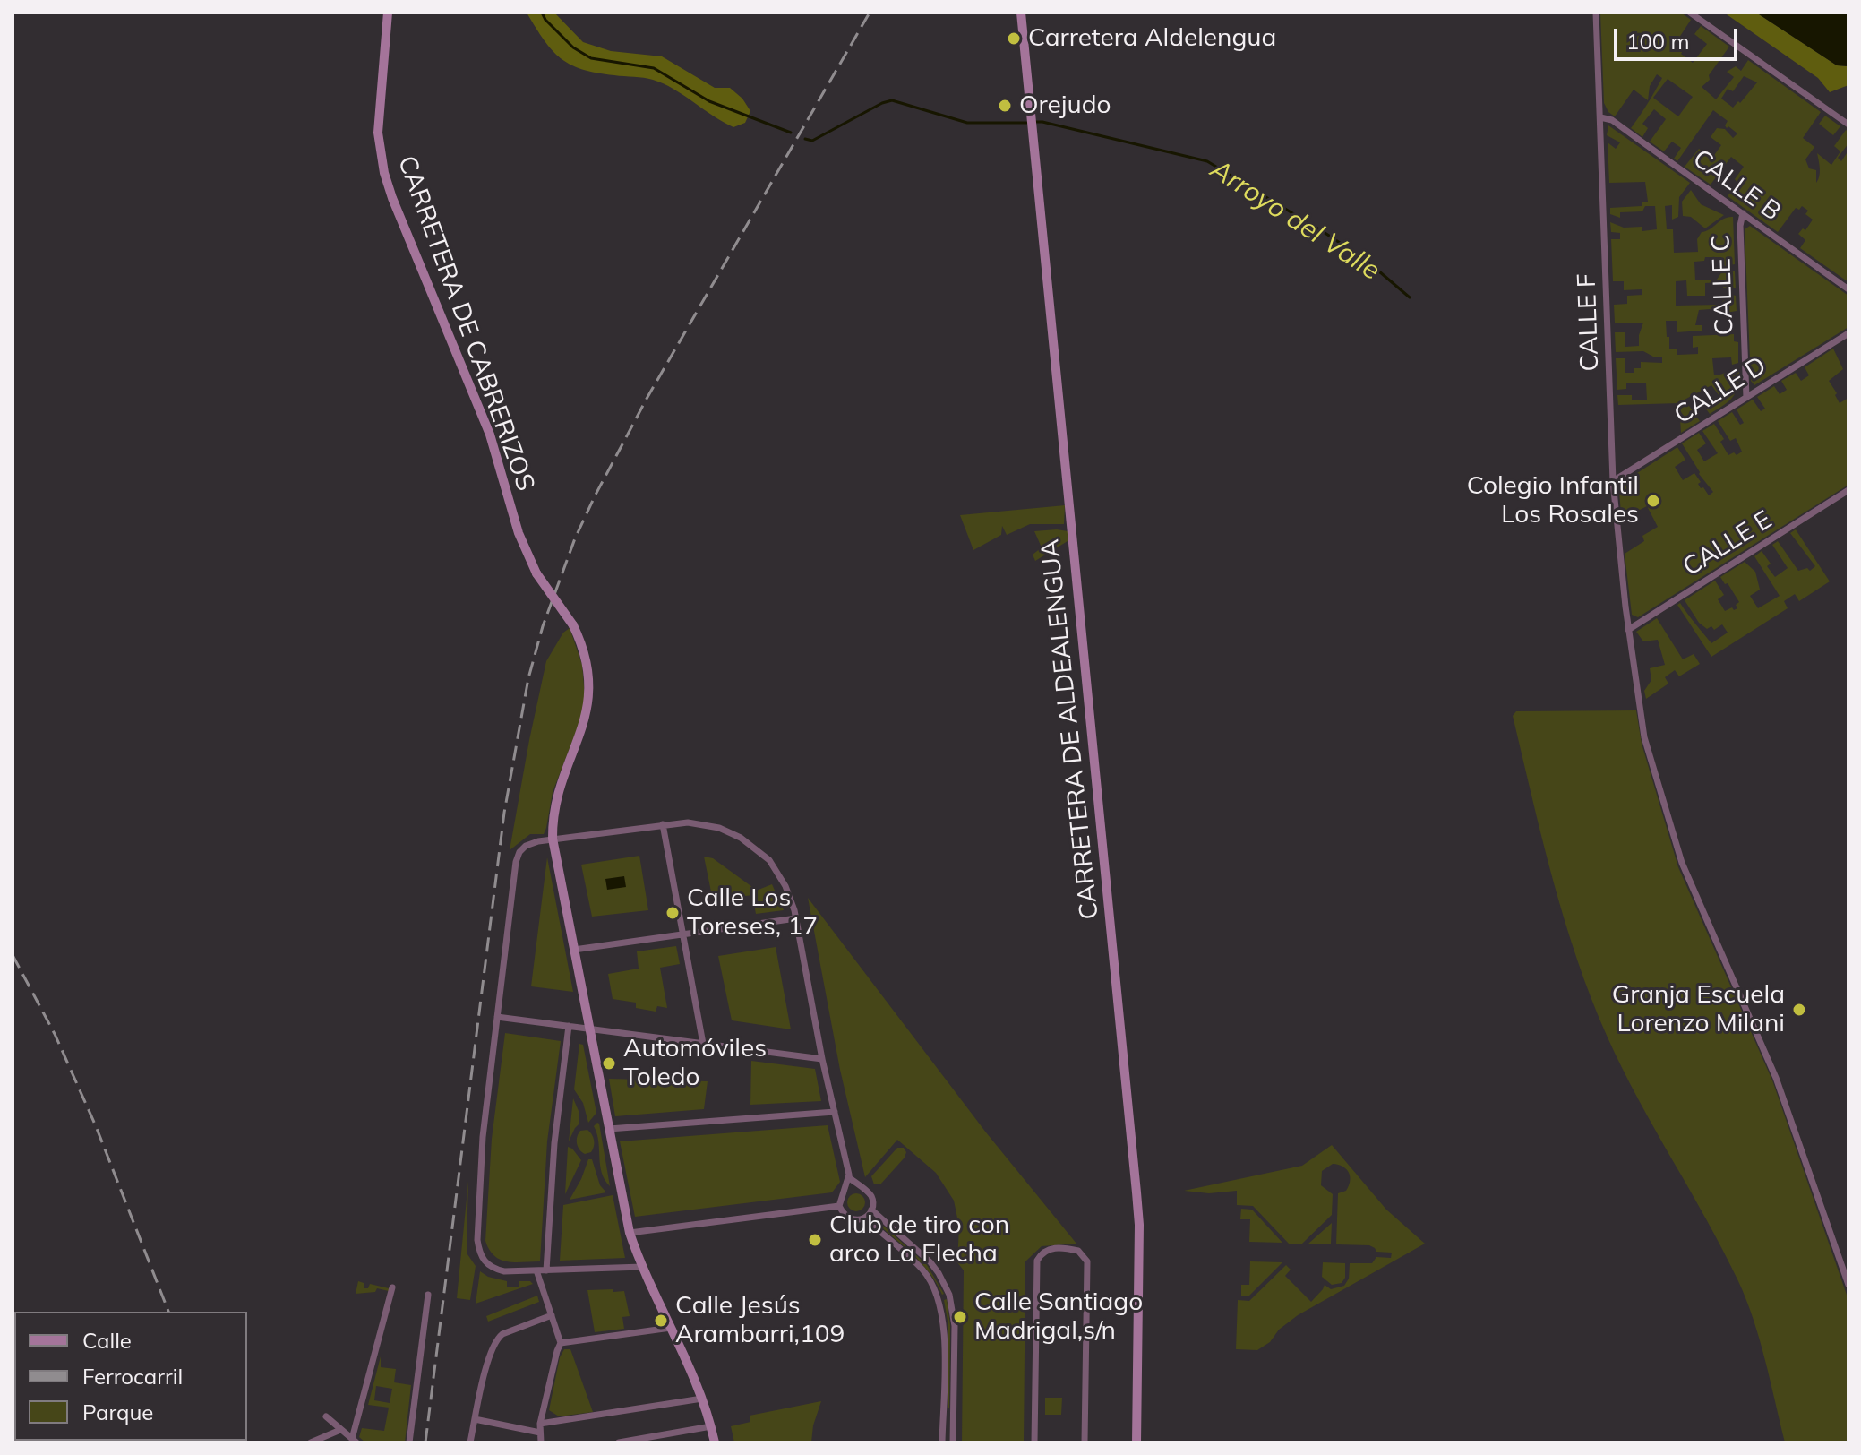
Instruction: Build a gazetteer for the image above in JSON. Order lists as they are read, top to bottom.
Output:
{
  "streets": {
    "street": [
      "CALLE B",
      "CALLE C",
      "CALLE F",
      "CARRETERA DE CABRERIZOS",
      "CALLE D",
      "CALLE E",
      "CARRETERA DE ALDEALENGUA"
    ]
  },
  "crossings": [
    ["CALLE B", "CALLE C"],
    ["CALLE B", "CALLE F"],
    ["CALLE C", "CALLE D"],
    ["CALLE F", "CALLE D"],
    ["CALLE F", "CALLE E"]
  ],
  "water": ["Arroyo del Valle"],
  "places": [
    "Carretera Aldelengua",
    "Orejudo",
    "Colegio Infantil Los Rosales",
    "Calle Los Toreses, 17",
    "Granja Escuela Lorenzo Milani",
    "Automóviles Toledo",
    "Club de tiro con arco La Flecha",
    "Calle Santiago Madrigal,s/n",
    "Calle Jesús Arambarri,109"
  ],
  "legend": ["Calle", "Ferrocarril", "Parque"],
  "scale_bar": "100 m"
}
